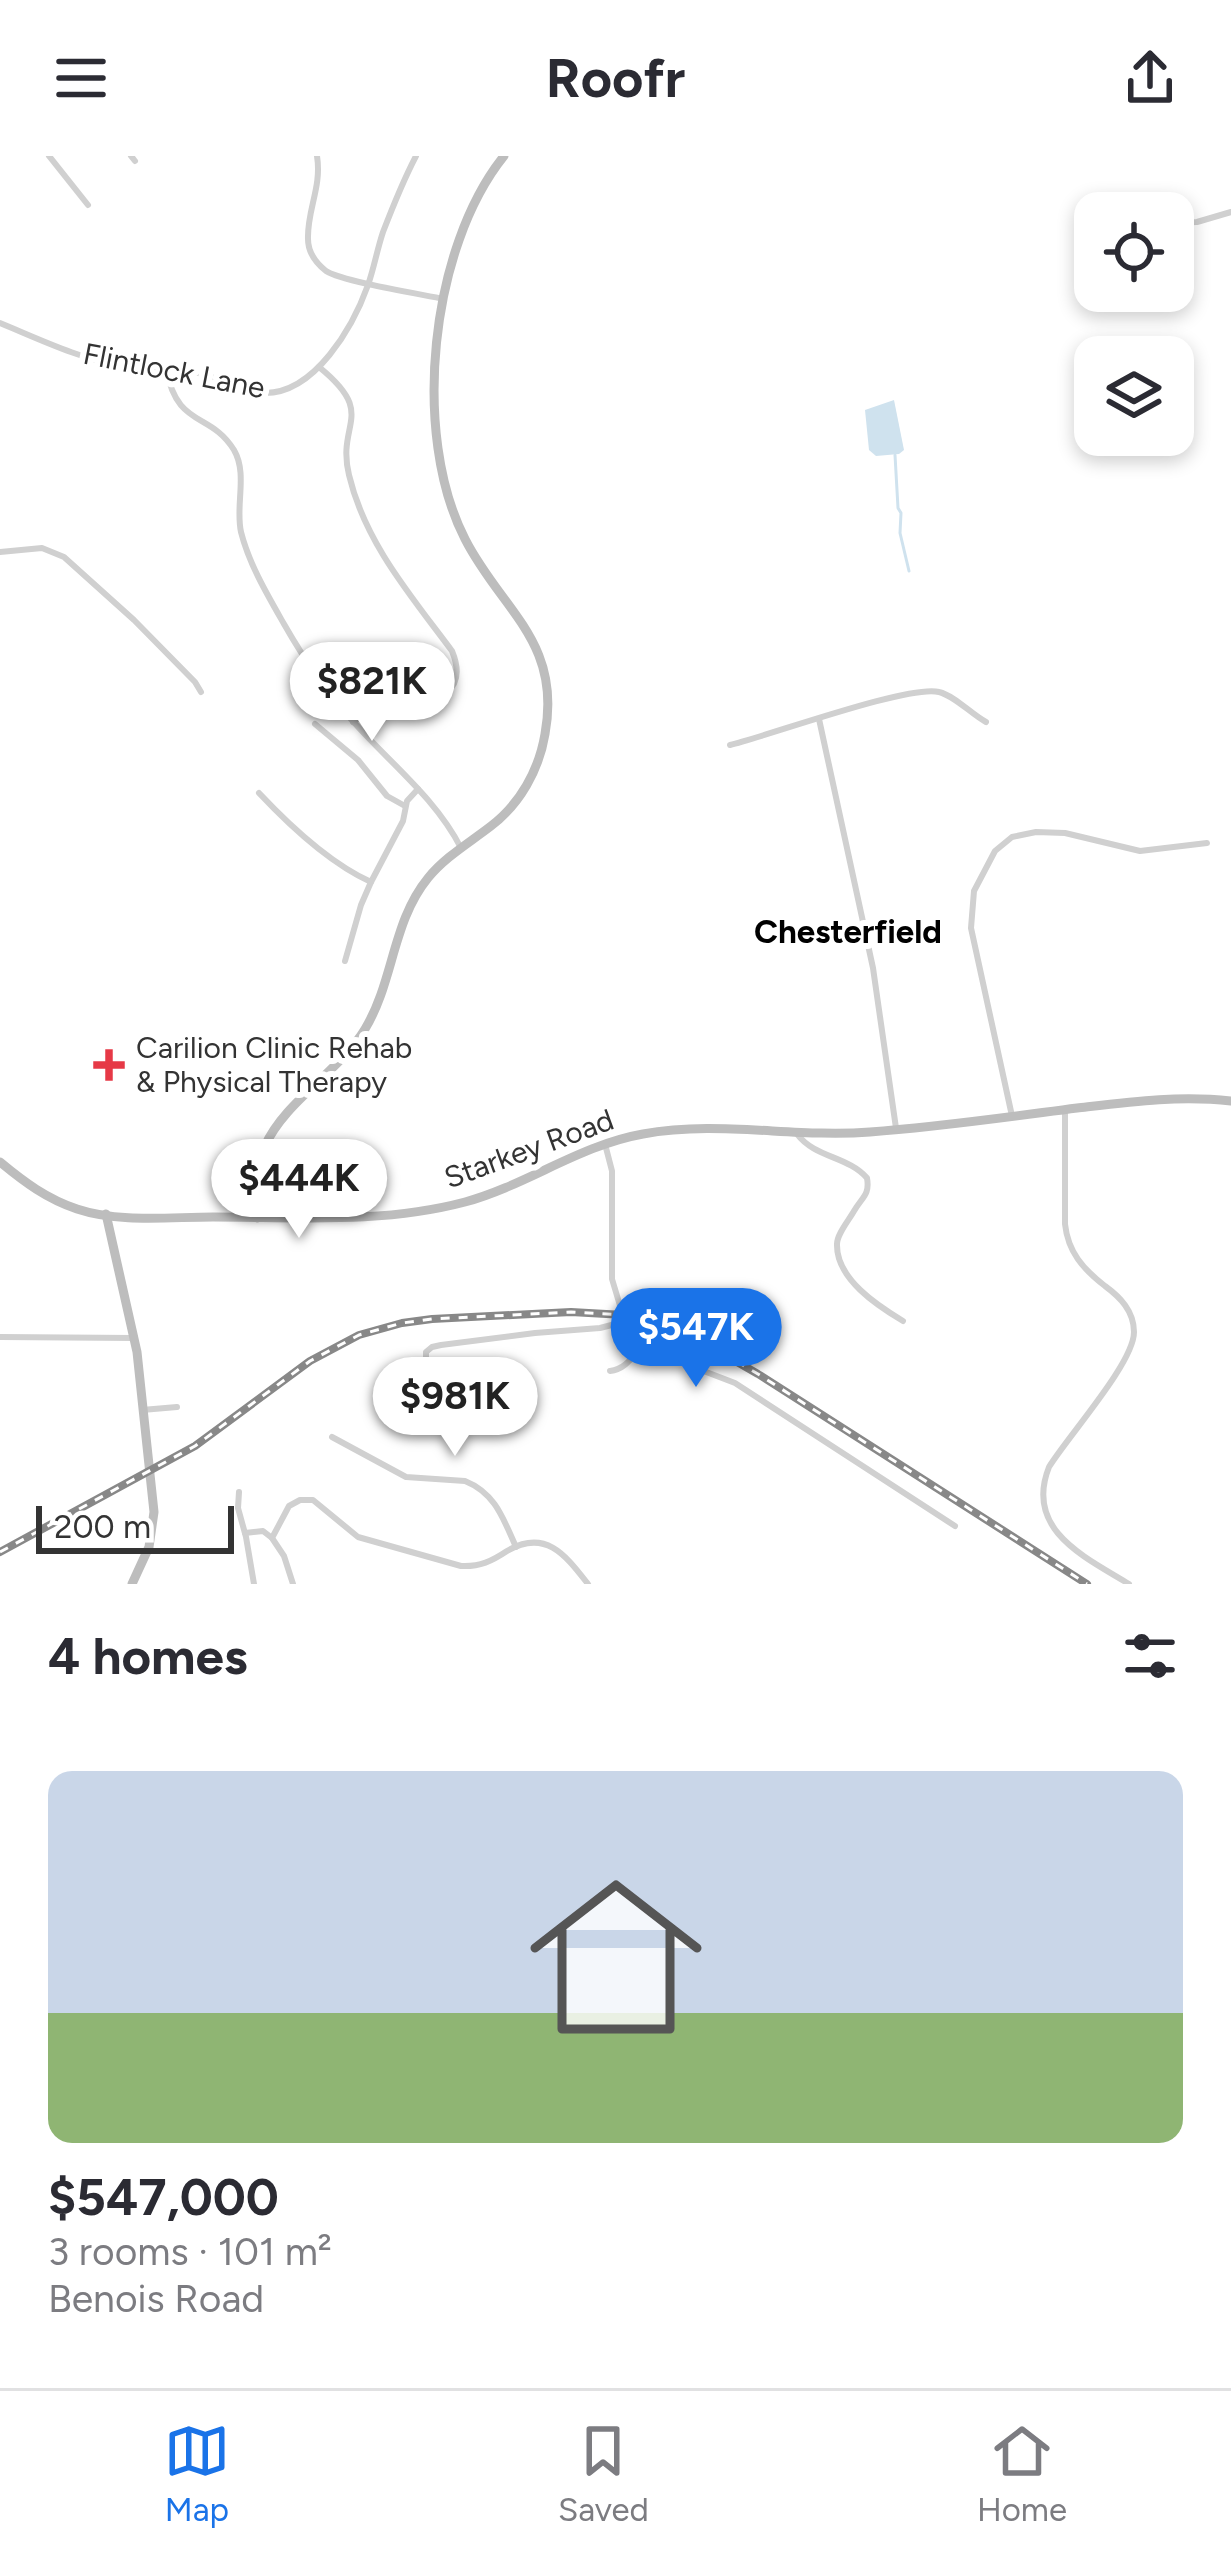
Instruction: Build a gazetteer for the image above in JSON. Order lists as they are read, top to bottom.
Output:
{
  "streets": {
    "street": ["Flintlock Lane", "Starkey Road"]
  },
  "districts": ["Chesterfield"],
  "places": {
    "health": ["Carilion Clinic Rehab & Physical Therapy"]
  },
  "scale_bar": "200 m",
  "page": {
    "header": "Roofr",
    "price": [
      "$821K",
      "$444K",
      "$547K",
      "$981K"
    ],
    "scale": "200 m",
    "heading": "4 homes",
    "list": [
      {
        "name": "$547,000",
        "note": "3 rooms · 101 m² · Benois Road"
      }
    ],
    "tabs": ["Map", "Saved", "Home"]
  }
}
